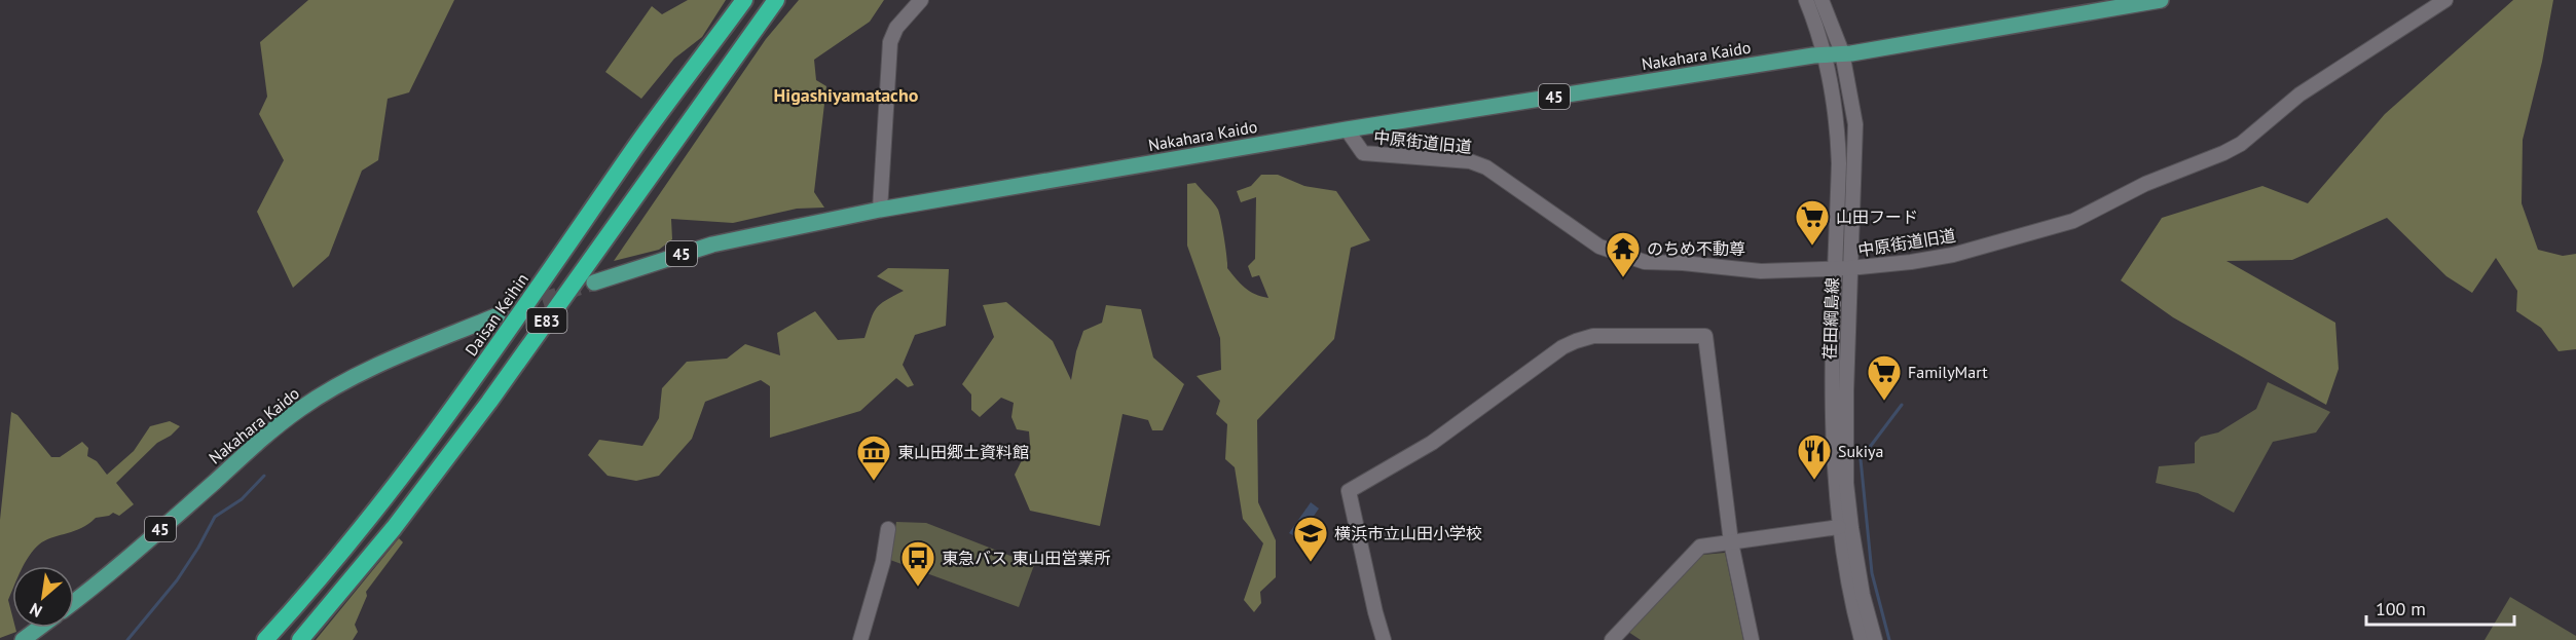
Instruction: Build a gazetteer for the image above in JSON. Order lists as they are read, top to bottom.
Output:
{
  "streets": {
    "highway": ["Daisan Keihin", "E83"],
    "main road": ["Nakahara Kaido", "45"],
    "street": ["中原街道旧道", "荏田綱島線"]
  },
  "crossings": [
    ["Nakahara Kaido", "中原街道旧道"],
    ["Nakahara Kaido", "荏田綱島線"],
    ["中原街道旧道", "荏田綱島線"]
  ],
  "districts": ["Higashiyamatacho"],
  "places": {
    "supermarket": ["山田フード", "FamilyMart"],
    "temple": ["のちめ不動尊"],
    "restaurant": ["Sukiya"],
    "museum": ["東山田郷土資料館"],
    "school or university": ["横浜市立山田小学校"],
    "bus stop": ["東急バス 東山田営業所"]
  },
  "scale_bar": "100 m",
  "north": "bottom left"
}
